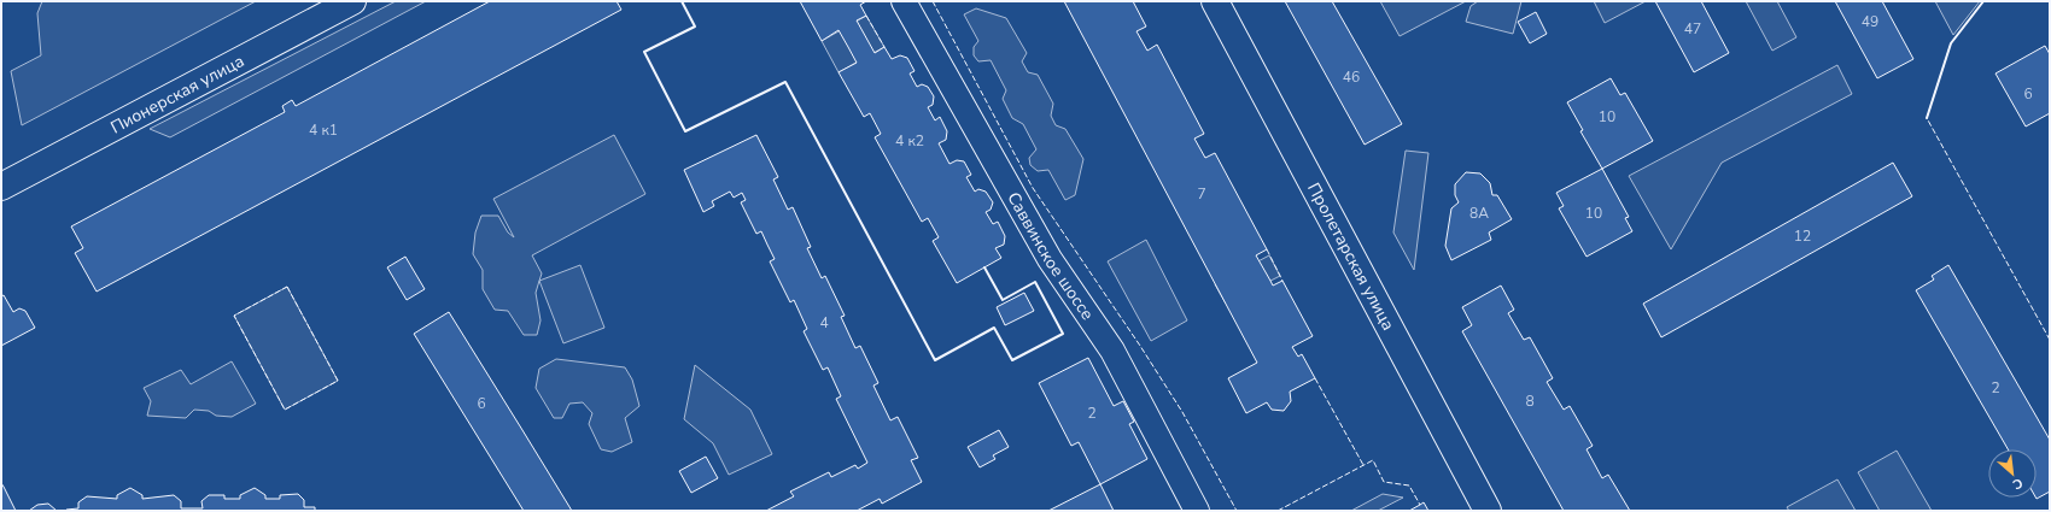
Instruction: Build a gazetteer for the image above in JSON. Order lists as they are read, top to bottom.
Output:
{
  "streets": {
    "main road": ["Пионерская улица", "Пролетарская улица"],
    "street": ["Саввинское шоссе"]
  },
  "house_numbers": [
    "49",
    "47",
    "46",
    "6",
    "10",
    "4 к1",
    "4 к2",
    "7",
    "8А",
    "10",
    "12",
    "4",
    "2",
    "8",
    "6",
    "2"
  ],
  "north": "bottom right"
}
